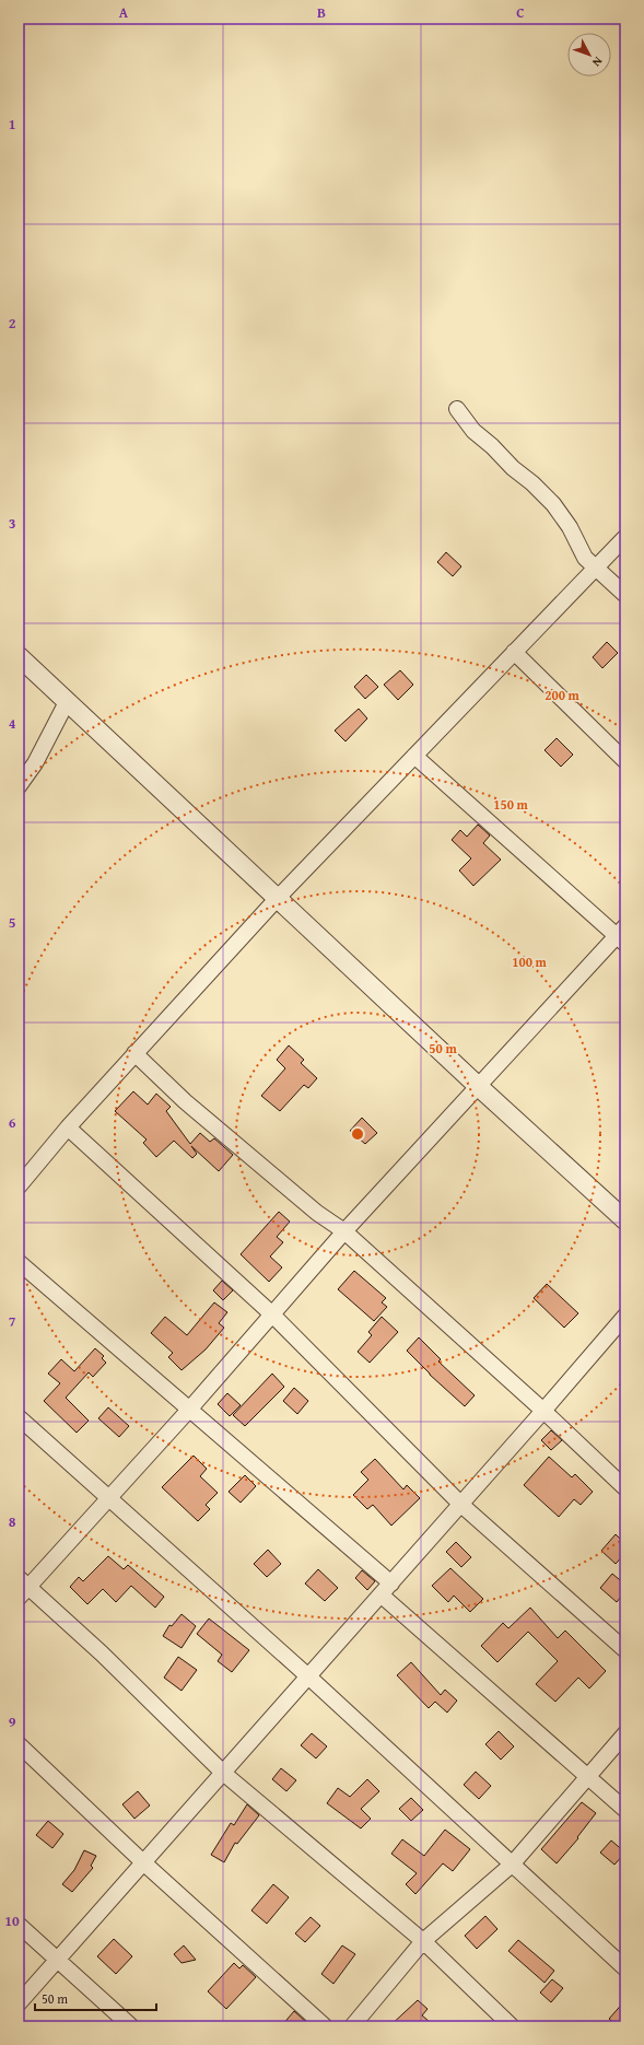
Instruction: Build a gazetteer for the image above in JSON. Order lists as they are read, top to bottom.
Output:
{
  "scale_bar": "50 m",
  "north": "bottom right",
  "grid": {
    "columns": ["A", "B", "C"],
    "rows": [
      "1",
      "2",
      "3",
      "4",
      "5",
      "6",
      "7",
      "8",
      "9",
      "10"
    ]
  },
  "rings": [
    "200 m",
    "150 m",
    "100 m",
    "50 m"
  ]
}
